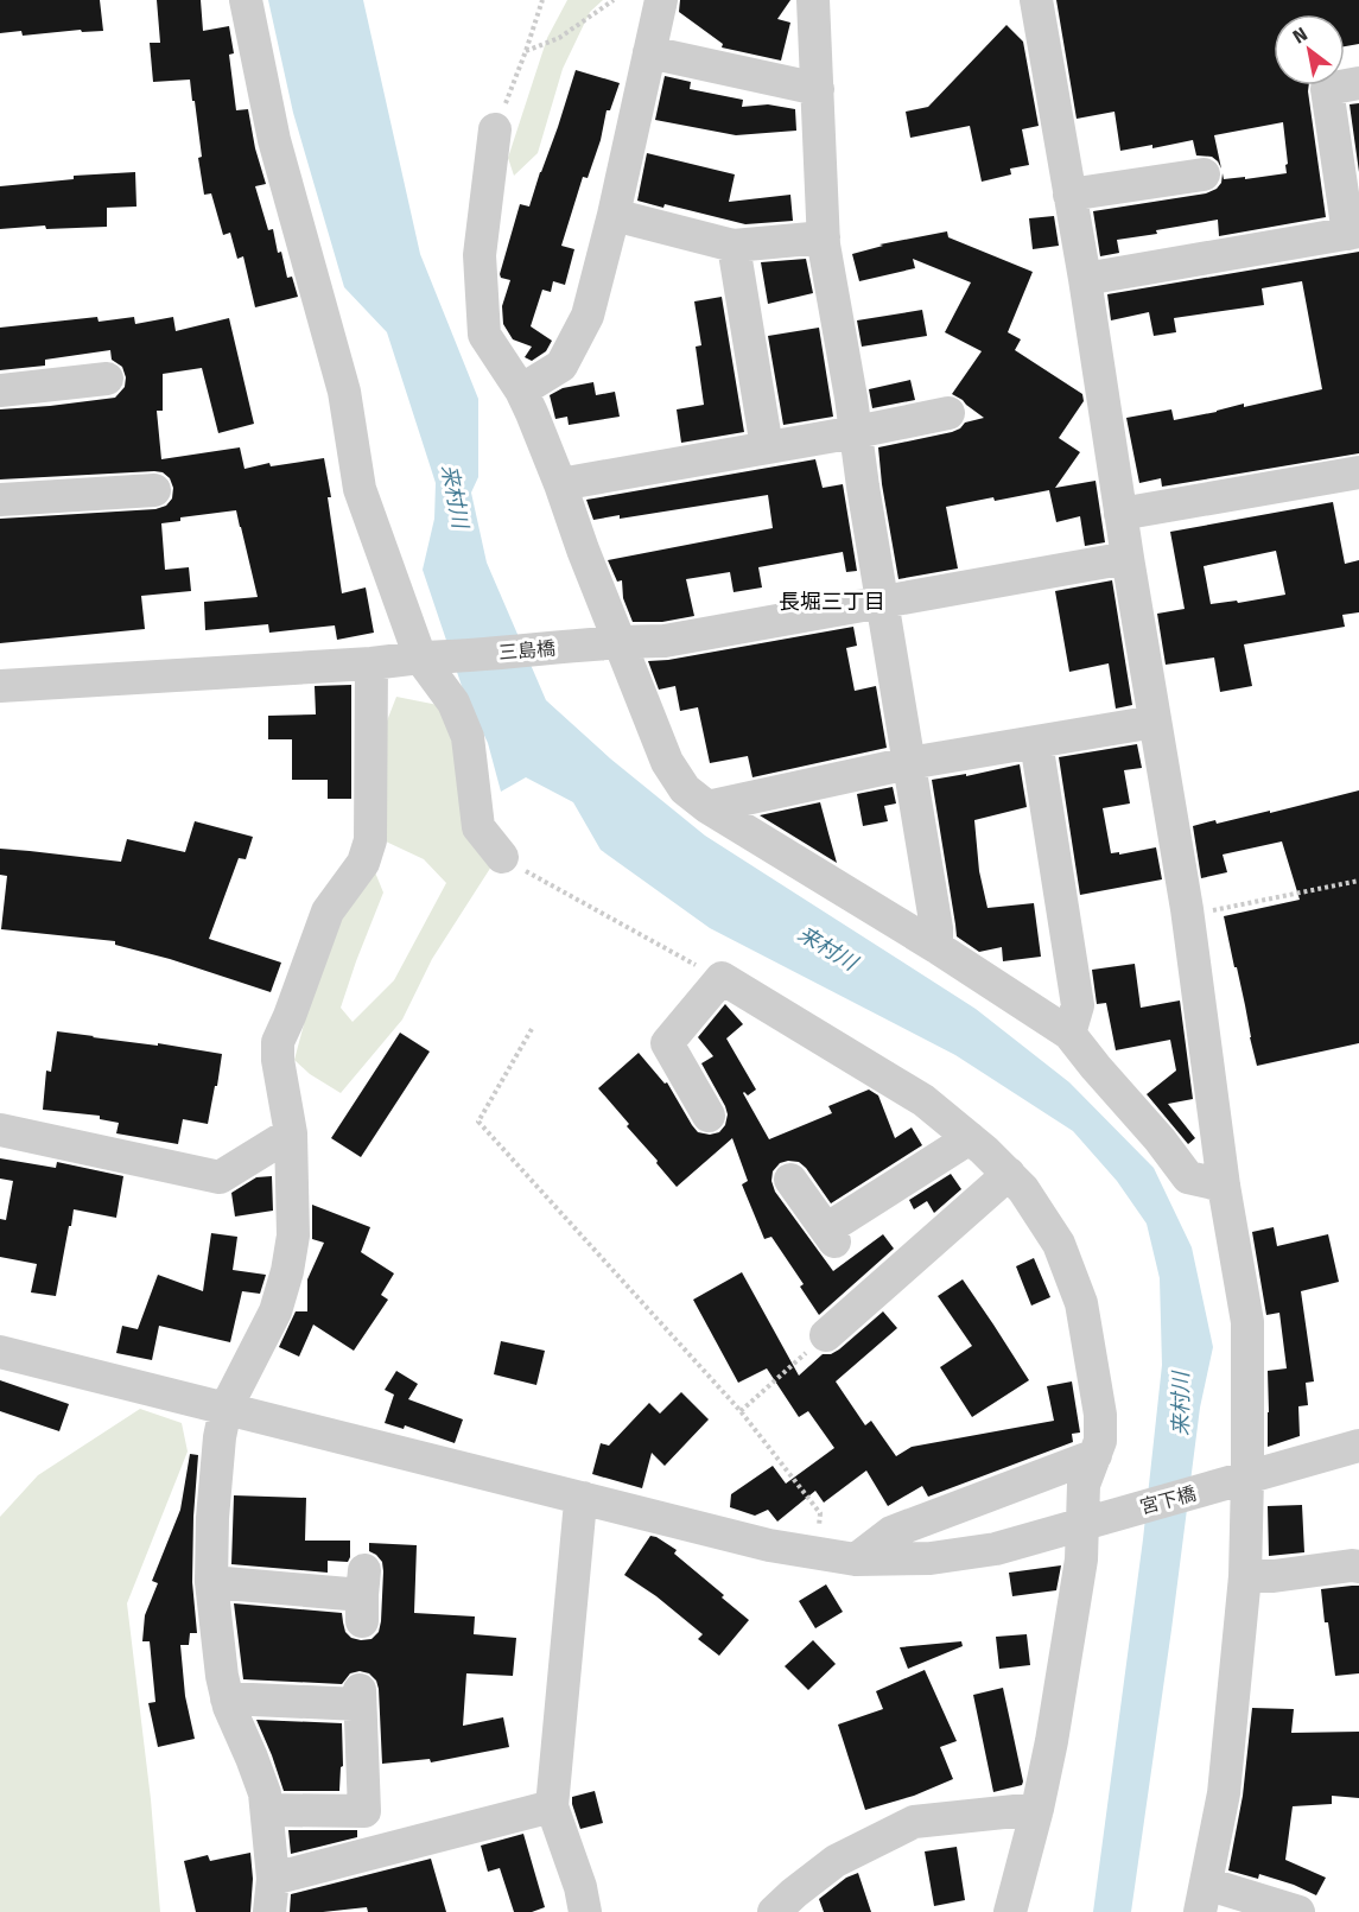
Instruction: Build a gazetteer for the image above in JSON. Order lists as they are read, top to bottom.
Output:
{
  "streets": {
    "street": ["三島橋", "宮下橋"]
  },
  "districts": ["長堀三丁目"],
  "water": ["来村川"],
  "north": "top left"
}
